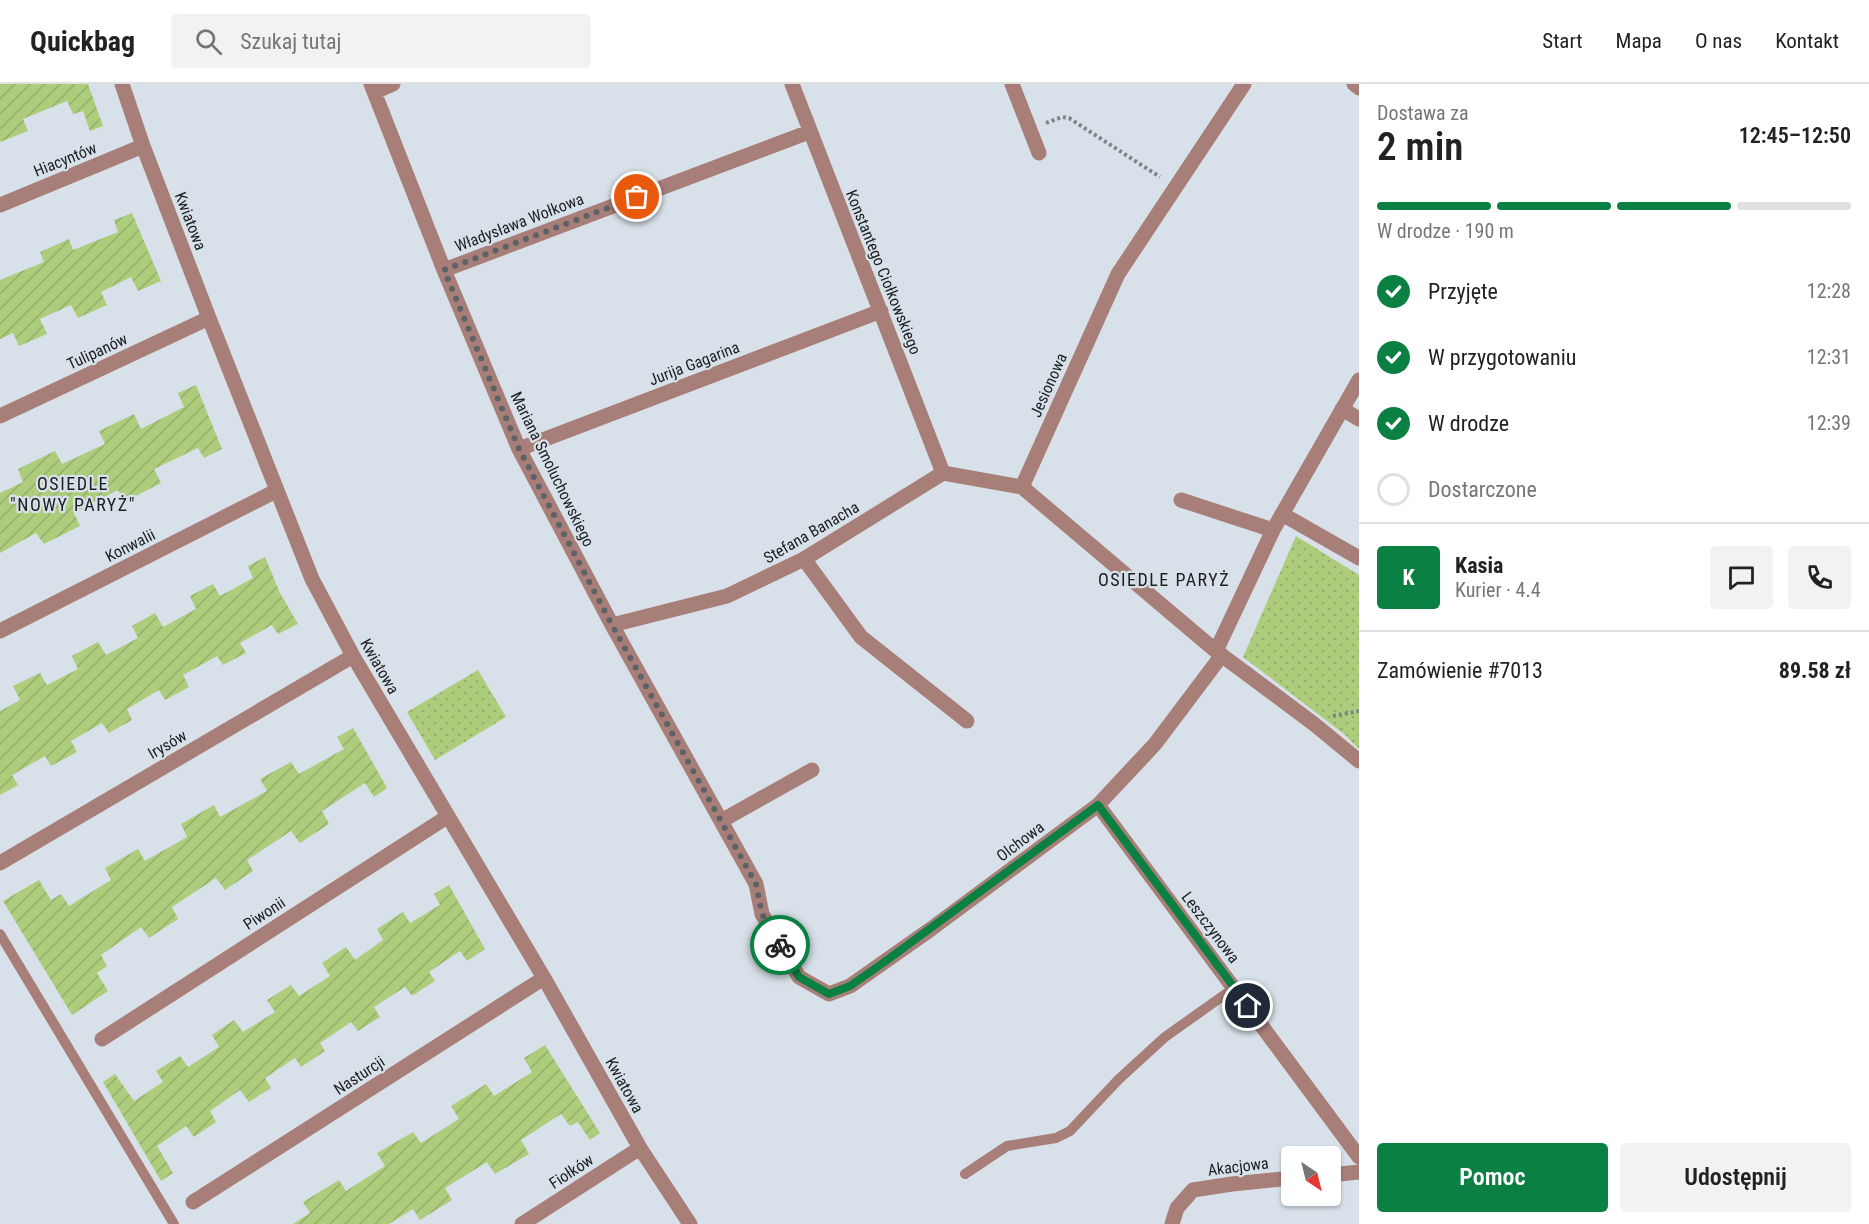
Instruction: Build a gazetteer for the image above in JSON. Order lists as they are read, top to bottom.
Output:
{
  "streets": {
    "street": [
      "Hiacyntów",
      "Kwiatowa",
      "Władysława Wołkowa",
      "Konstantego Ciołkowskiego",
      "Tulipanów",
      "Jurija Gagarina",
      "Jesionowa",
      "Mariana Smoluchowskiego",
      "Stefana Banacha",
      "Konwalii",
      "Irysów",
      "Olchowa",
      "Piwonii",
      "Leszczynowa",
      "Nasturcji",
      "Akacjowa",
      "Fiołków"
    ]
  },
  "crossings": [
    ["Hiacyntów", "Kwiatowa"],
    ["Kwiatowa", "Tulipanów"],
    ["Kwiatowa", "Konwalii"],
    ["Kwiatowa", "Irysów"],
    ["Kwiatowa", "Piwonii"],
    ["Kwiatowa", "Nasturcji"],
    ["Kwiatowa", "Fiołków"],
    ["Władysława Wołkowa", "Konstantego Ciołkowskiego"],
    ["Władysława Wołkowa", "Mariana Smoluchowskiego"],
    ["Konstantego Ciołkowskiego", "Jurija Gagarina"],
    ["Konstantego Ciołkowskiego", "Stefana Banacha"],
    ["Jurija Gagarina", "Mariana Smoluchowskiego"],
    ["Mariana Smoluchowskiego", "Stefana Banacha"],
    ["Mariana Smoluchowskiego", "Olchowa"],
    ["Olchowa", "Leszczynowa"]
  ],
  "districts": ["OSIEDLE \"NOWY PARYŻ\"", "OSIEDLE PARYŻ"],
  "north": "bottom right",
  "page": {
    "header": "Quickbag",
    "search": "Szukaj tutaj",
    "nav": [
      "Start",
      "Mapa",
      "O nas",
      "Kontakt"
    ],
    "heading": ["2 min", "Dostawa za", "12:45–12:50"],
    "panel": [
      "Kasia",
      "Kurier · 4.4",
      "Zamówienie #7013",
      "89.58 zł"
    ],
    "bar": "W drodze · 190 m",
    "list": [
      ["Przyjęte", "12:28"],
      ["W przygotowaniu", "12:31"],
      ["W drodze", "12:39"],
      "Dostarczone"
    ],
    "round": "K",
    "buttons": ["Pomoc", "Udostępnij"]
  }
}
